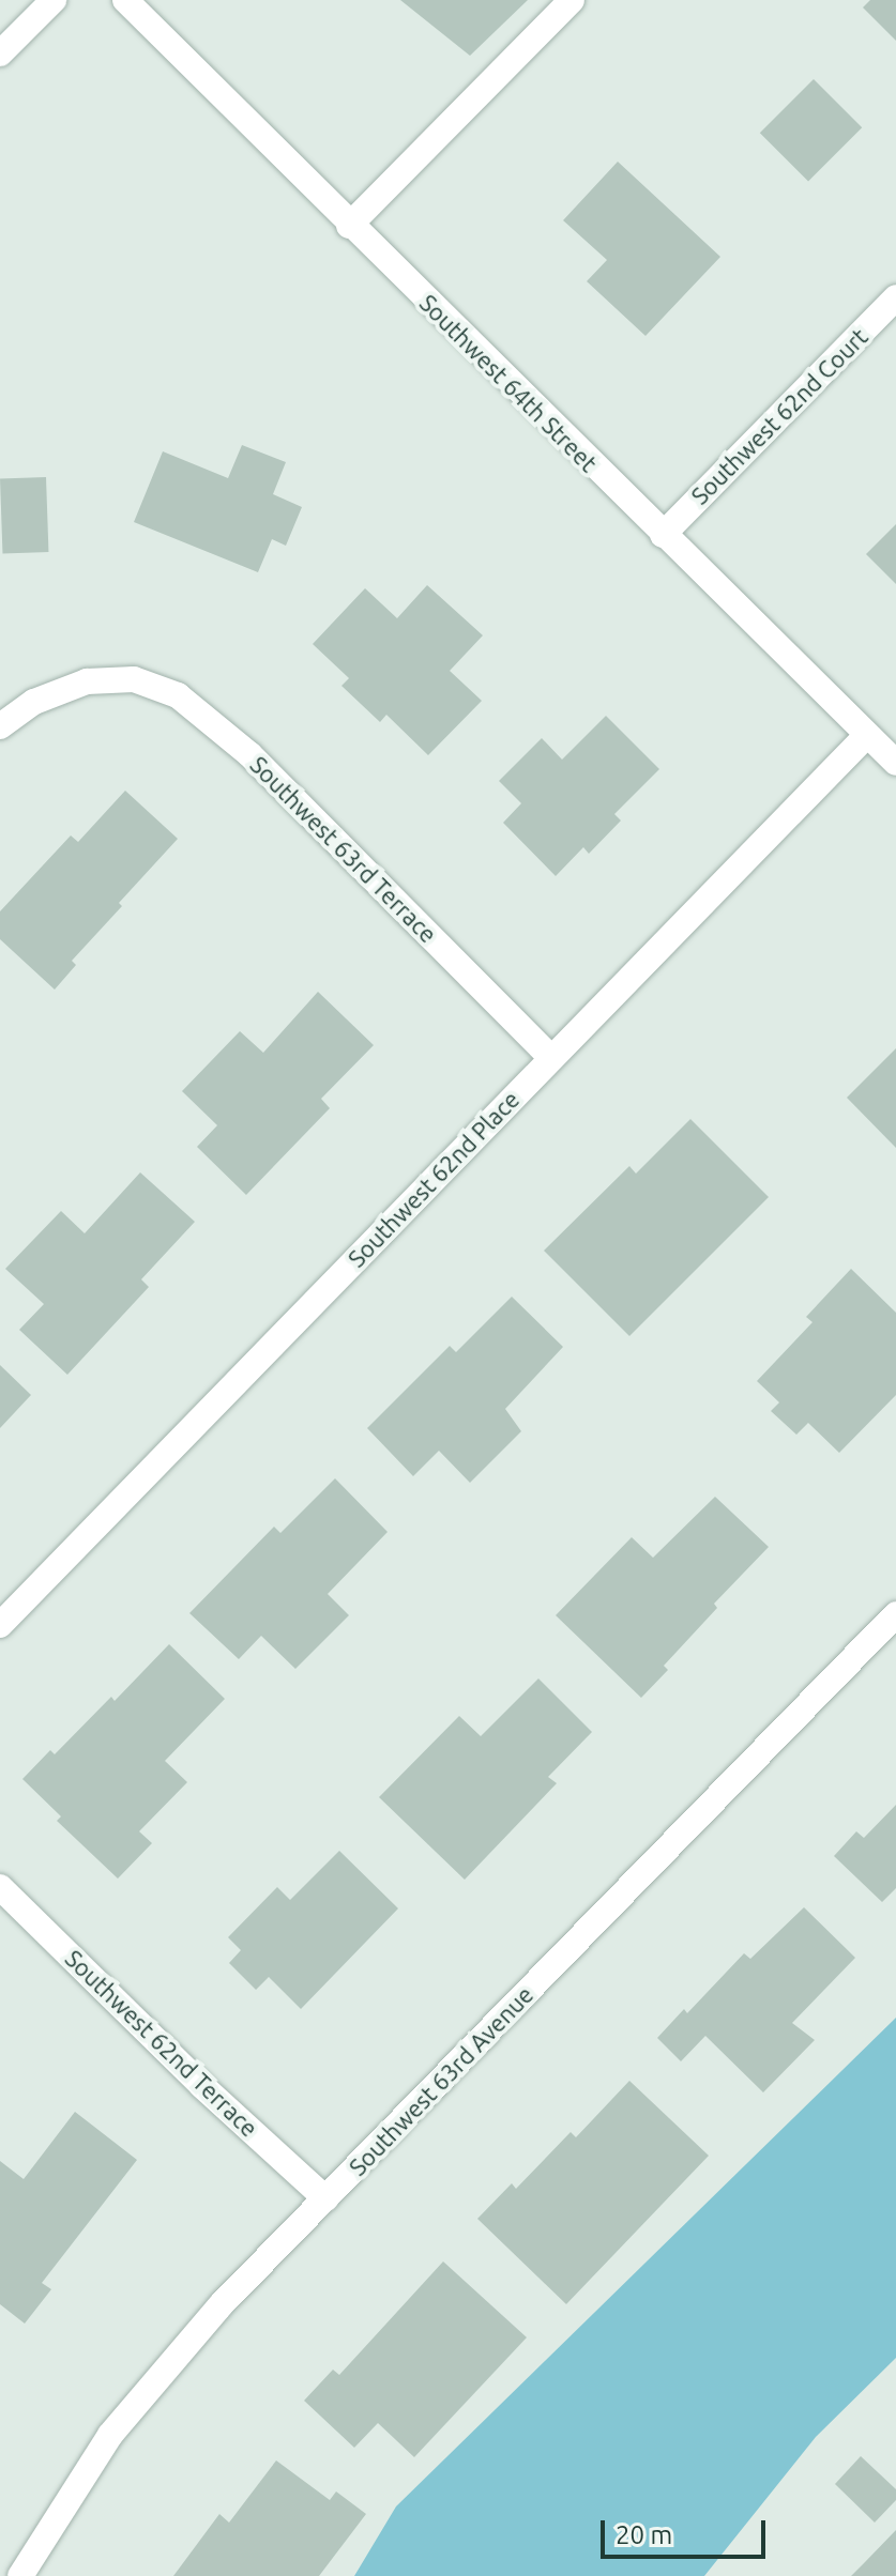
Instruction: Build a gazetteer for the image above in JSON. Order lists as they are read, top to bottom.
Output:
{
  "streets": {
    "street": [
      "Southwest 64th Street",
      "Southwest 62nd Court",
      "Southwest 63rd Terrace",
      "Southwest 62nd Place",
      "Southwest 62nd Terrace",
      "Southwest 63rd Avenue"
    ]
  },
  "crossings": [
    ["Southwest 64th Street", "Southwest 62nd Court"],
    ["Southwest 64th Street", "Southwest 62nd Place"],
    ["Southwest 63rd Terrace", "Southwest 62nd Place"],
    ["Southwest 62nd Terrace", "Southwest 63rd Avenue"]
  ],
  "scale_bar": "20 m"
}
